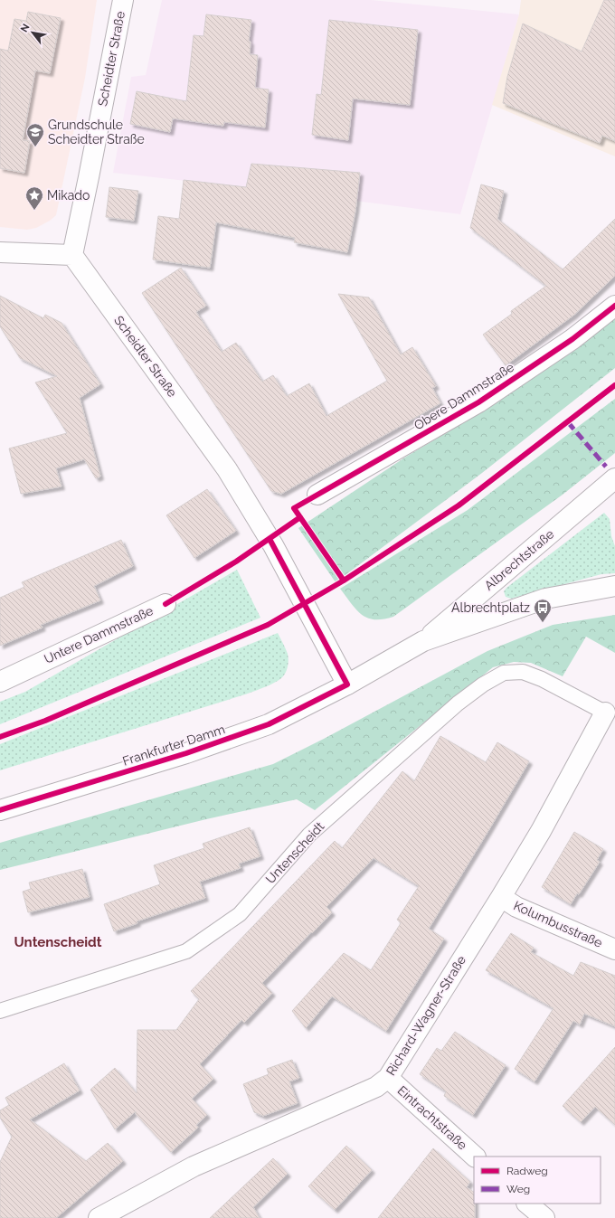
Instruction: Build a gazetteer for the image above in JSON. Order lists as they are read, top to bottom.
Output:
{
  "streets": {
    "street": [
      "Scheidter Straße",
      "Obere Dammstraße",
      "Albrechtstraße",
      "Untere Dammstraße",
      "Frankfurter Damm",
      "Kolumbusstraße",
      "Richard-Wagner-Straße",
      "Eintrachtstraße"
    ],
    "lane": ["Untenscheidt"]
  },
  "crossings": [
    ["Scheidter Straße", "Frankfurter Damm"],
    ["Albrechtstraße", "Frankfurter Damm"],
    ["Untenscheidt", "Richard-Wagner-Straße"],
    ["Kolumbusstraße", "Richard-Wagner-Straße"],
    ["Richard-Wagner-Straße", "Eintrachtstraße"]
  ],
  "districts": ["Untenscheidt"],
  "places": {
    "school or university": ["Grundschule Scheidter Straße"],
    "place": ["Mikado"],
    "bus stop": ["Albrechtplatz"]
  },
  "legend": ["Radweg", "Weg"],
  "north": "top left"
}
